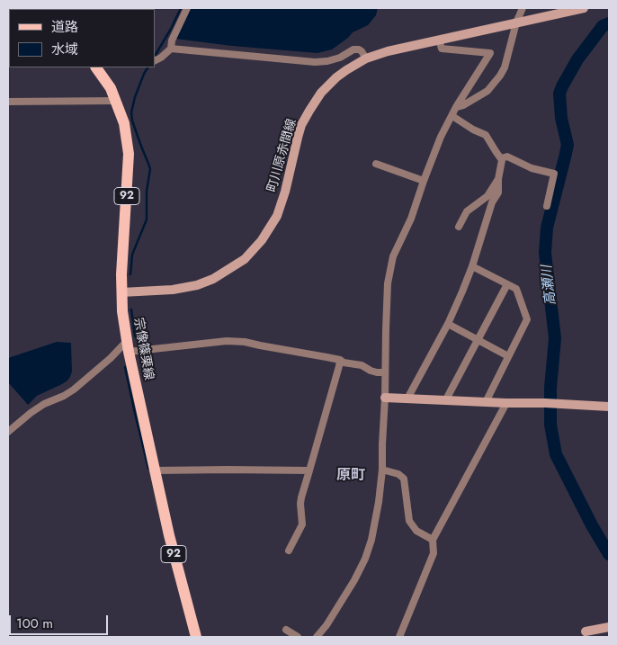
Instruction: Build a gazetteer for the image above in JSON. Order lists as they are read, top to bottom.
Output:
{
  "streets": {
    "main road": ["町川原赤間線", "92", "宗像篠栗線"]
  },
  "crossings": [
    ["町川原赤間線", "宗像篠栗線"]
  ],
  "districts": ["原町"],
  "water": ["高瀬川"],
  "legend": ["道路", "水域"],
  "scale_bar": "100 m"
}
